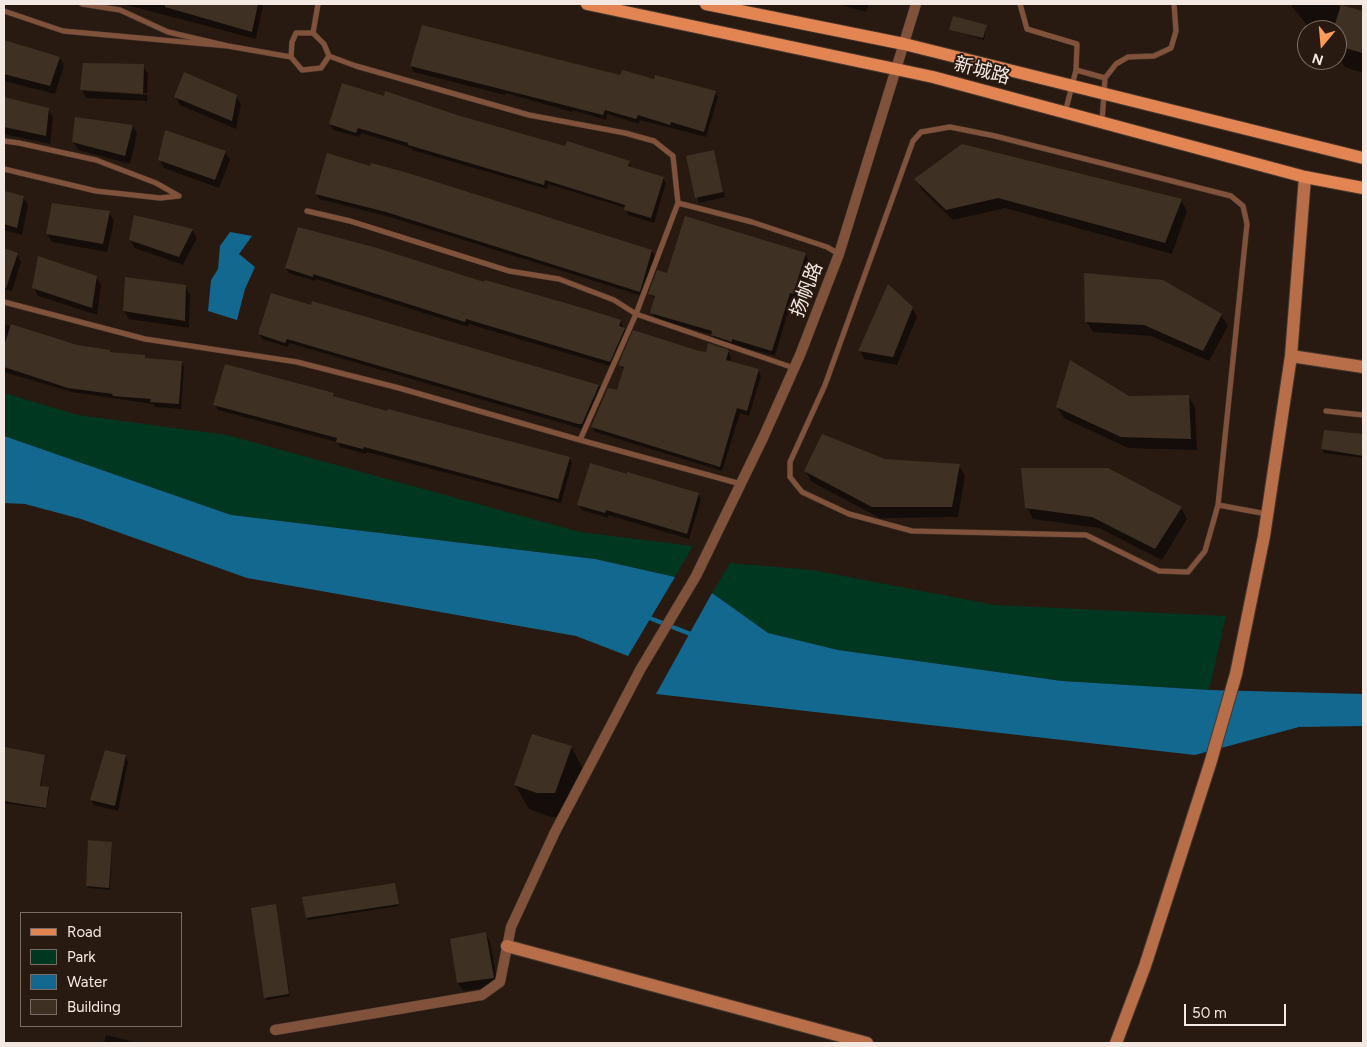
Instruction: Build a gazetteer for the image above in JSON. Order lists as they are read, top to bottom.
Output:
{
  "streets": {
    "main road": ["新城路"],
    "street": ["扬帆路"]
  },
  "crossings": [
    ["新城路", "扬帆路"]
  ],
  "legend": [
    "Road",
    "Park",
    "Water",
    "Building"
  ],
  "scale_bar": "50 m",
  "north": "bottom"
}
